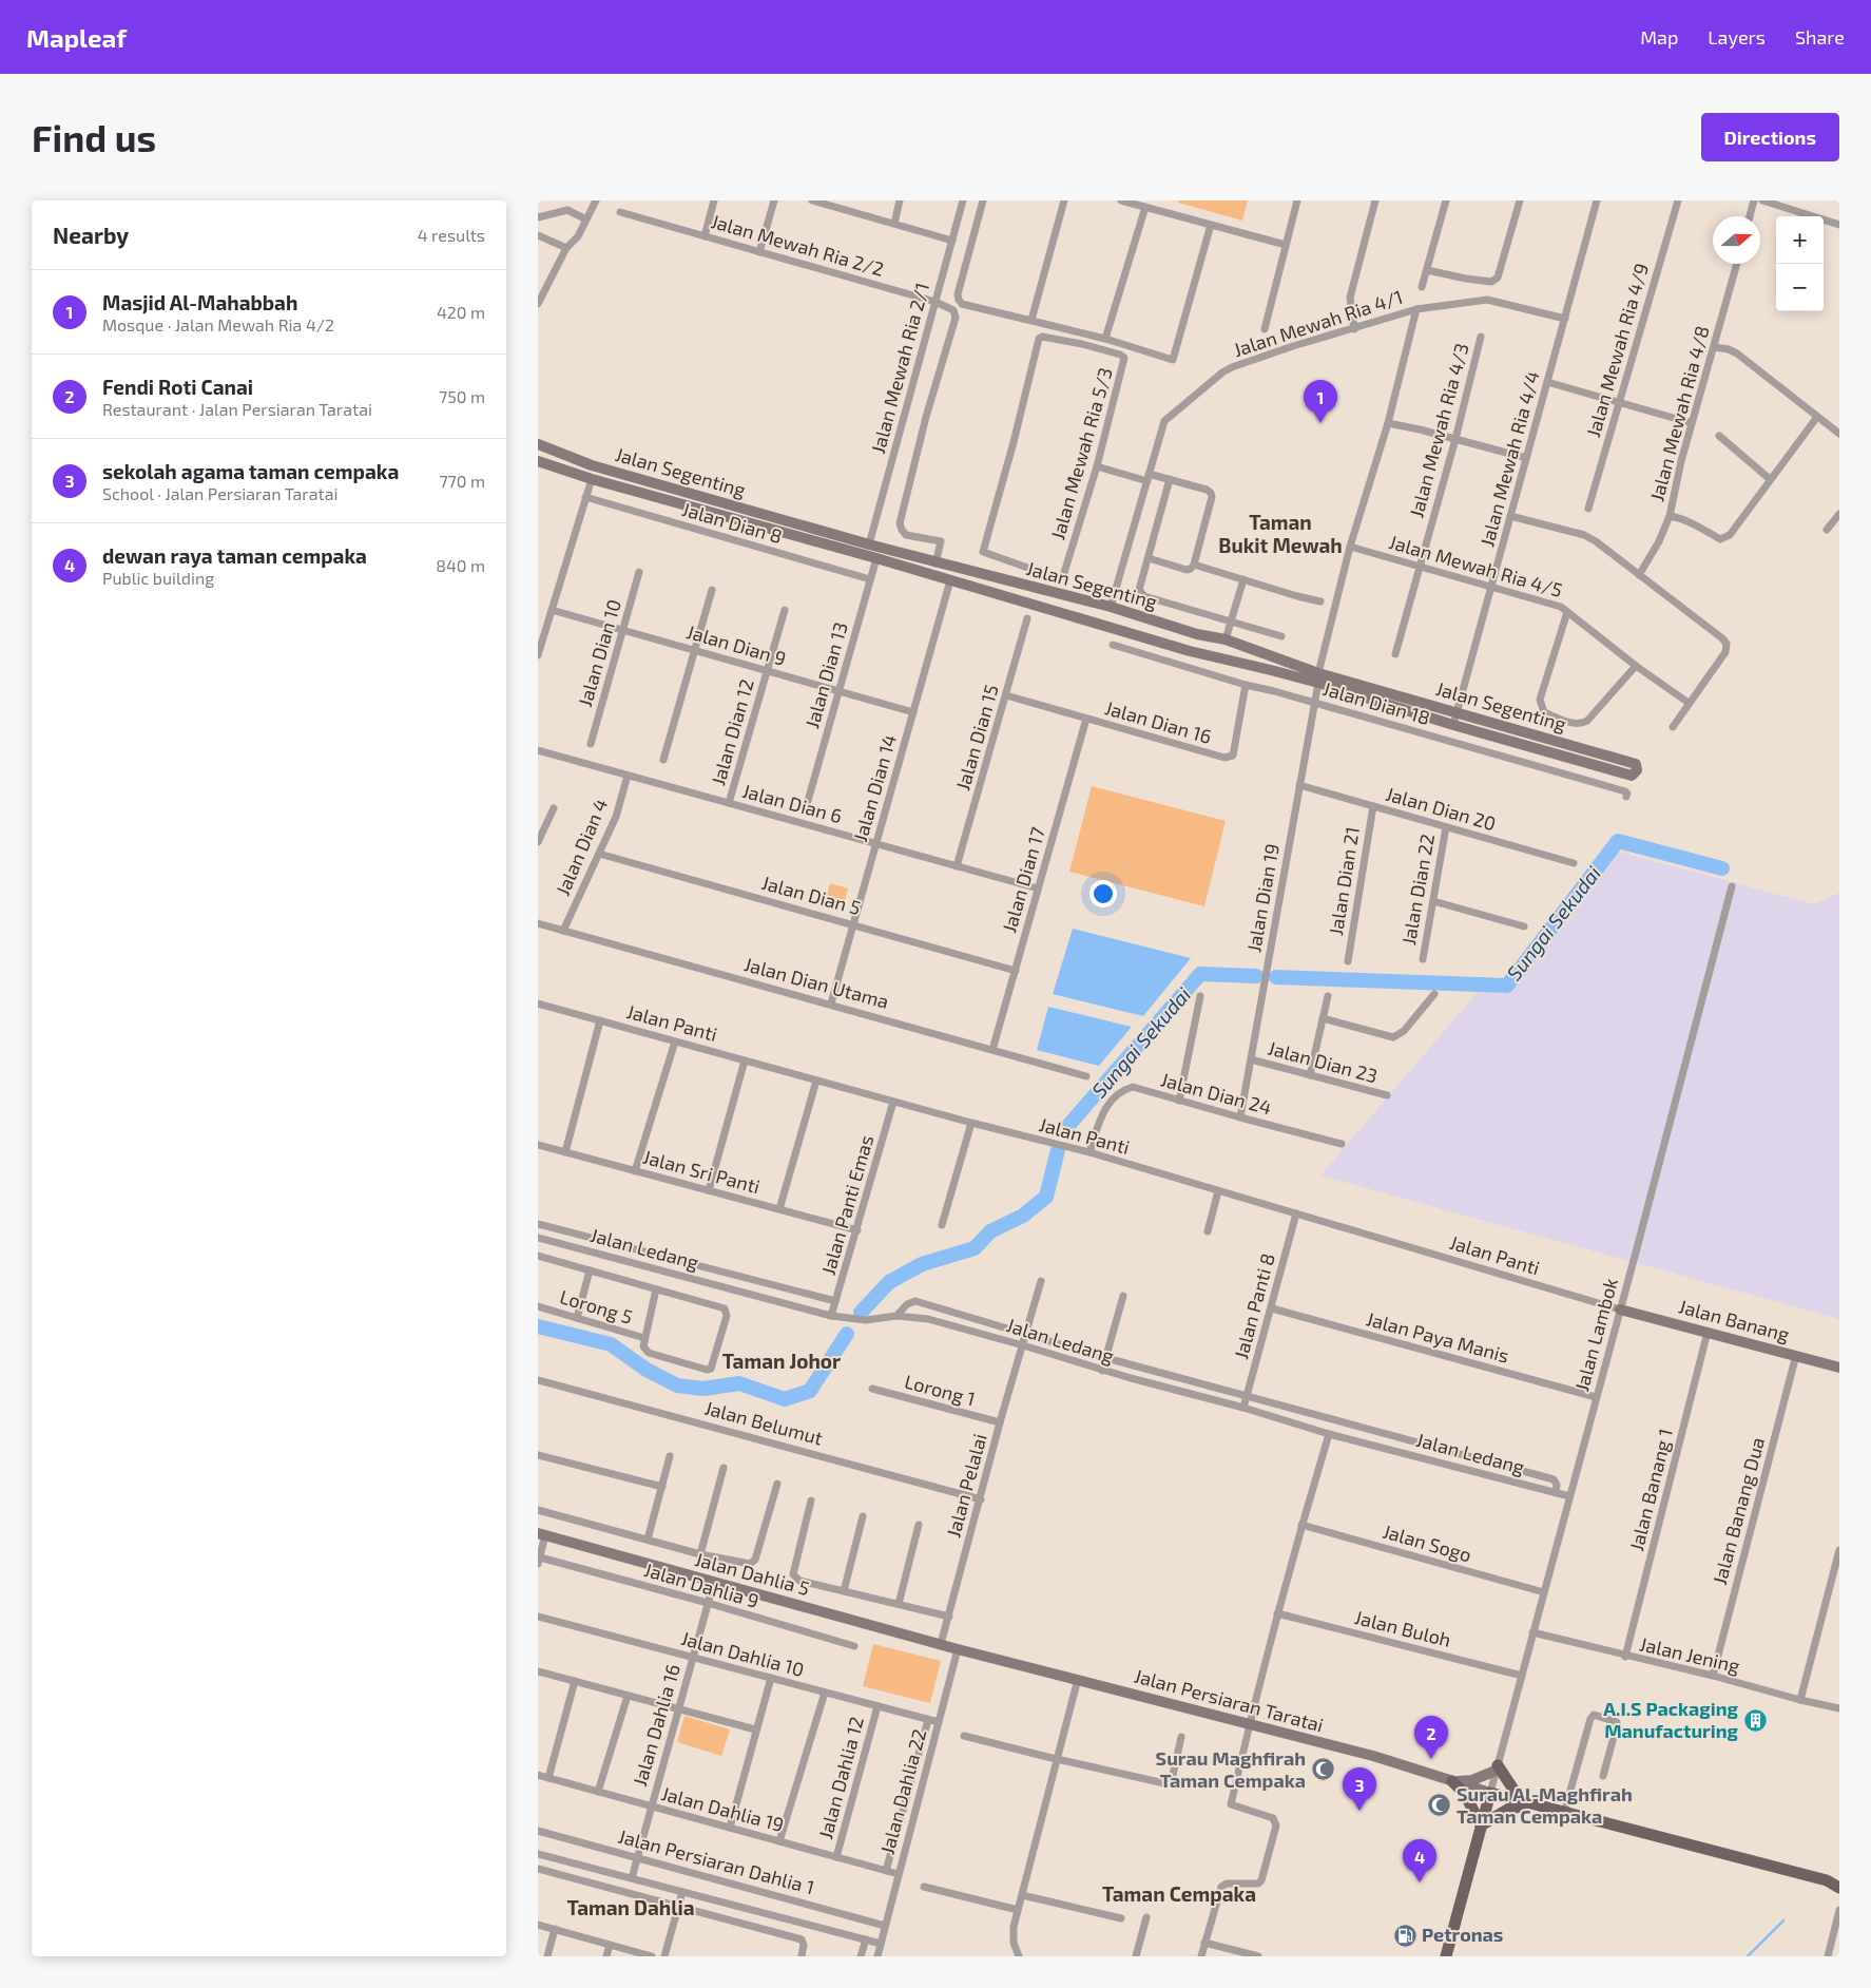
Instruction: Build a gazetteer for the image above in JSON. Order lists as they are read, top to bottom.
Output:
{
  "streets": {
    "street": [
      "Jalan Mewah Ria 2/2",
      "Jalan Mewah Ria 4/1",
      "Jalan Mewah Ria 4/9",
      "Jalan Mewah Ria 2/1",
      "Jalan Mewah Ria 4/8",
      "Jalan Mewah Ria 4/3",
      "Jalan Mewah Ria 5/3",
      "Jalan Mewah Ria 4/4",
      "Jalan Segenting",
      "Jalan Dian 8",
      "Jalan Mewah Ria 4/5",
      "Jalan Dian 9",
      "Jalan Dian 10",
      "Jalan Dian 13",
      "Jalan Dian 18",
      "Jalan Dian 16",
      "Jalan Dian 12",
      "Jalan Dian 15",
      "Jalan Dian 14",
      "Jalan Dian 6",
      "Jalan Dian 20",
      "Jalan Dian 4",
      "Jalan Dian 17",
      "Jalan Dian 21",
      "Jalan Dian 22",
      "Jalan Dian 5",
      "Jalan Dian 19",
      "Jalan Dian Utama",
      "Jalan Panti",
      "Jalan Dian 23",
      "Jalan Dian 24",
      "Jalan Sri Panti",
      "Jalan Panti Emas",
      "Jalan Ledang",
      "Jalan Panti 8",
      "Lorong 5",
      "Jalan Banang",
      "Jalan Lambok",
      "Jalan Paya Manis",
      "Lorong 1",
      "Jalan Belumut",
      "Jalan Pelalai",
      "Jalan Banang 1",
      "Jalan Banang Dua",
      "Jalan Sogo",
      "Jalan Dahlia 5",
      "Jalan Dahlia 9",
      "Jalan Buloh",
      "Jalan Dahlia 10",
      "Jalan Jening",
      "Jalan Persiaran Taratai",
      "Jalan Dahlia 16",
      "Jalan Dahlia 12",
      "Jalan Dahlia 22",
      "Jalan Dahlia 19",
      "Jalan Persiaran Dahlia 1"
    ]
  },
  "crossings": [
    ["Jalan Mewah Ria 2/2", "Jalan Mewah Ria 2/1"],
    ["Jalan Mewah Ria 4/1", "Jalan Mewah Ria 4/4"],
    ["Jalan Mewah Ria 4/1", "Jalan Segenting"],
    ["Jalan Mewah Ria 4/1", "Jalan Dian 19"],
    ["Jalan Mewah Ria 2/1", "Jalan Segenting"],
    ["Jalan Mewah Ria 4/3", "Jalan Mewah Ria 4/5"],
    ["Jalan Mewah Ria 4/4", "Jalan Segenting"],
    ["Jalan Mewah Ria 4/4", "Jalan Mewah Ria 4/5"],
    ["Jalan Segenting", "Jalan Dian 13"],
    ["Jalan Segenting", "Jalan Dian 14"],
    ["Jalan Segenting", "Jalan Dian 19"],
    ["Jalan Dian 8", "Jalan Dian 13"],
    ["Jalan Mewah Ria 4/5", "Jalan Dian 19"],
    ["Jalan Dian 9", "Jalan Dian 10"],
    ["Jalan Dian 9", "Jalan Dian 13"],
    ["Jalan Dian 9", "Jalan Dian 12"],
    ["Jalan Dian 9", "Jalan Dian 14"],
    ["Jalan Dian 18", "Jalan Dian 16"],
    ["Jalan Dian 18", "Jalan Dian 19"],
    ["Jalan Dian 16", "Jalan Dian 15"],
    ["Jalan Dian 16", "Jalan Dian 17"],
    ["Jalan Dian 12", "Jalan Dian 6"],
    ["Jalan Dian 15", "Jalan Dian 6"],
    ["Jalan Dian 14", "Jalan Dian 6"],
    ["Jalan Dian 14", "Jalan Dian 5"],
    ["Jalan Dian 14", "Jalan Dian Utama"],
    ["Jalan Dian 6", "Jalan Dian 4"],
    ["Jalan Dian 6", "Jalan Dian 17"],
    ["Jalan Dian 20", "Jalan Dian 21"],
    ["Jalan Dian 20", "Jalan Dian 22"],
    ["Jalan Dian 20", "Jalan Dian 19"],
    ["Jalan Dian 4", "Jalan Dian 5"],
    ["Jalan Dian 4", "Jalan Dian Utama"],
    ["Jalan Dian 17", "Jalan Dian 5"],
    ["Jalan Dian 17", "Jalan Dian Utama"],
    ["Jalan Dian 19", "Jalan Dian 23"],
    ["Jalan Dian 19", "Jalan Dian 24"],
    ["Jalan Panti", "Jalan Dian 24"],
    ["Jalan Panti", "Jalan Panti Emas"],
    ["Jalan Panti", "Jalan Panti 8"],
    ["Jalan Panti", "Jalan Banang"],
    ["Jalan Panti", "Jalan Lambok"],
    ["Jalan Sri Panti", "Jalan Panti Emas"],
    ["Jalan Panti Emas", "Jalan Ledang"],
    ["Jalan Ledang", "Jalan Panti 8"],
    ["Jalan Ledang", "Jalan Lambok"],
    ["Jalan Ledang", "Jalan Pelalai"],
    ["Jalan Panti 8", "Jalan Paya Manis"],
    ["Jalan Banang", "Jalan Lambok"],
    ["Jalan Banang", "Jalan Banang 1"],
    ["Jalan Banang", "Jalan Banang Dua"],
    ["Jalan Lambok", "Jalan Paya Manis"],
    ["Jalan Lambok", "Jalan Sogo"],
    ["Jalan Lambok", "Jalan Buloh"],
    ["Jalan Lambok", "Jalan Jening"],
    ["Jalan Lambok", "Jalan Persiaran Taratai"],
    ["Lorong 1", "Jalan Pelalai"],
    ["Jalan Belumut", "Jalan Pelalai"],
    ["Jalan Pelalai", "Jalan Dahlia 5"],
    ["Jalan Banang 1", "Jalan Jening"],
    ["Jalan Banang Dua", "Jalan Jening"],
    ["Jalan Dahlia 5", "Jalan Persiaran Taratai"],
    ["Jalan Dahlia 5", "Jalan Dahlia 16"],
    ["Jalan Dahlia 5", "Jalan Dahlia 22"],
    ["Jalan Dahlia 9", "Jalan Dahlia 16"],
    ["Jalan Dahlia 10", "Jalan Dahlia 16"],
    ["Jalan Dahlia 10", "Jalan Dahlia 12"],
    ["Jalan Dahlia 10", "Jalan Dahlia 22"],
    ["Jalan Persiaran Taratai", "Jalan Dahlia 22"],
    ["Jalan Dahlia 16", "Jalan Dahlia 19"],
    ["Jalan Dahlia 16", "Jalan Persiaran Dahlia 1"],
    ["Jalan Dahlia 12", "Jalan Dahlia 19"],
    ["Jalan Dahlia 22", "Jalan Dahlia 19"],
    ["Jalan Dahlia 22", "Jalan Persiaran Dahlia 1"]
  ],
  "districts": [
    "Taman Bukit Mewah",
    "Taman Johor",
    "Taman Cempaka",
    "Taman Dahlia"
  ],
  "water": ["Sungai Sekudai"],
  "places": {
    "building": ["A.I.S Packaging Manufacturing"],
    "mosque": ["Surau Maghfirah Taman Cempaka", "Surau Al-Maghfirah Taman Cempaka"],
    "fuel station": ["Petronas"]
  },
  "north": "right",
  "page": {
    "header": "Mapleaf",
    "nav": ["Map", "Layers", "Share"],
    "buttons": "Directions",
    "title": "Find us",
    "heading": ["Nearby", "4 results"],
    "map_buttons": ["+", "−"],
    "list": [
      {
        "mark": "1",
        "name": "Masjid Al-Mahabbah",
        "note": "Mosque · Jalan Mewah Ria 4/2",
        "value": "420 m"
      },
      {
        "mark": "2",
        "name": "Fendi Roti Canai",
        "note": "Restaurant · Jalan Persiaran Taratai",
        "value": "750 m"
      },
      {
        "mark": "3",
        "name": "sekolah agama taman cempaka",
        "note": "School · Jalan Persiaran Taratai",
        "value": "770 m"
      },
      {
        "mark": "4",
        "name": "dewan raya taman cempaka",
        "note": "Public building",
        "value": "840 m"
      }
    ],
    "pins": [
      "1",
      "2",
      "3",
      "4"
    ]
  }
}
